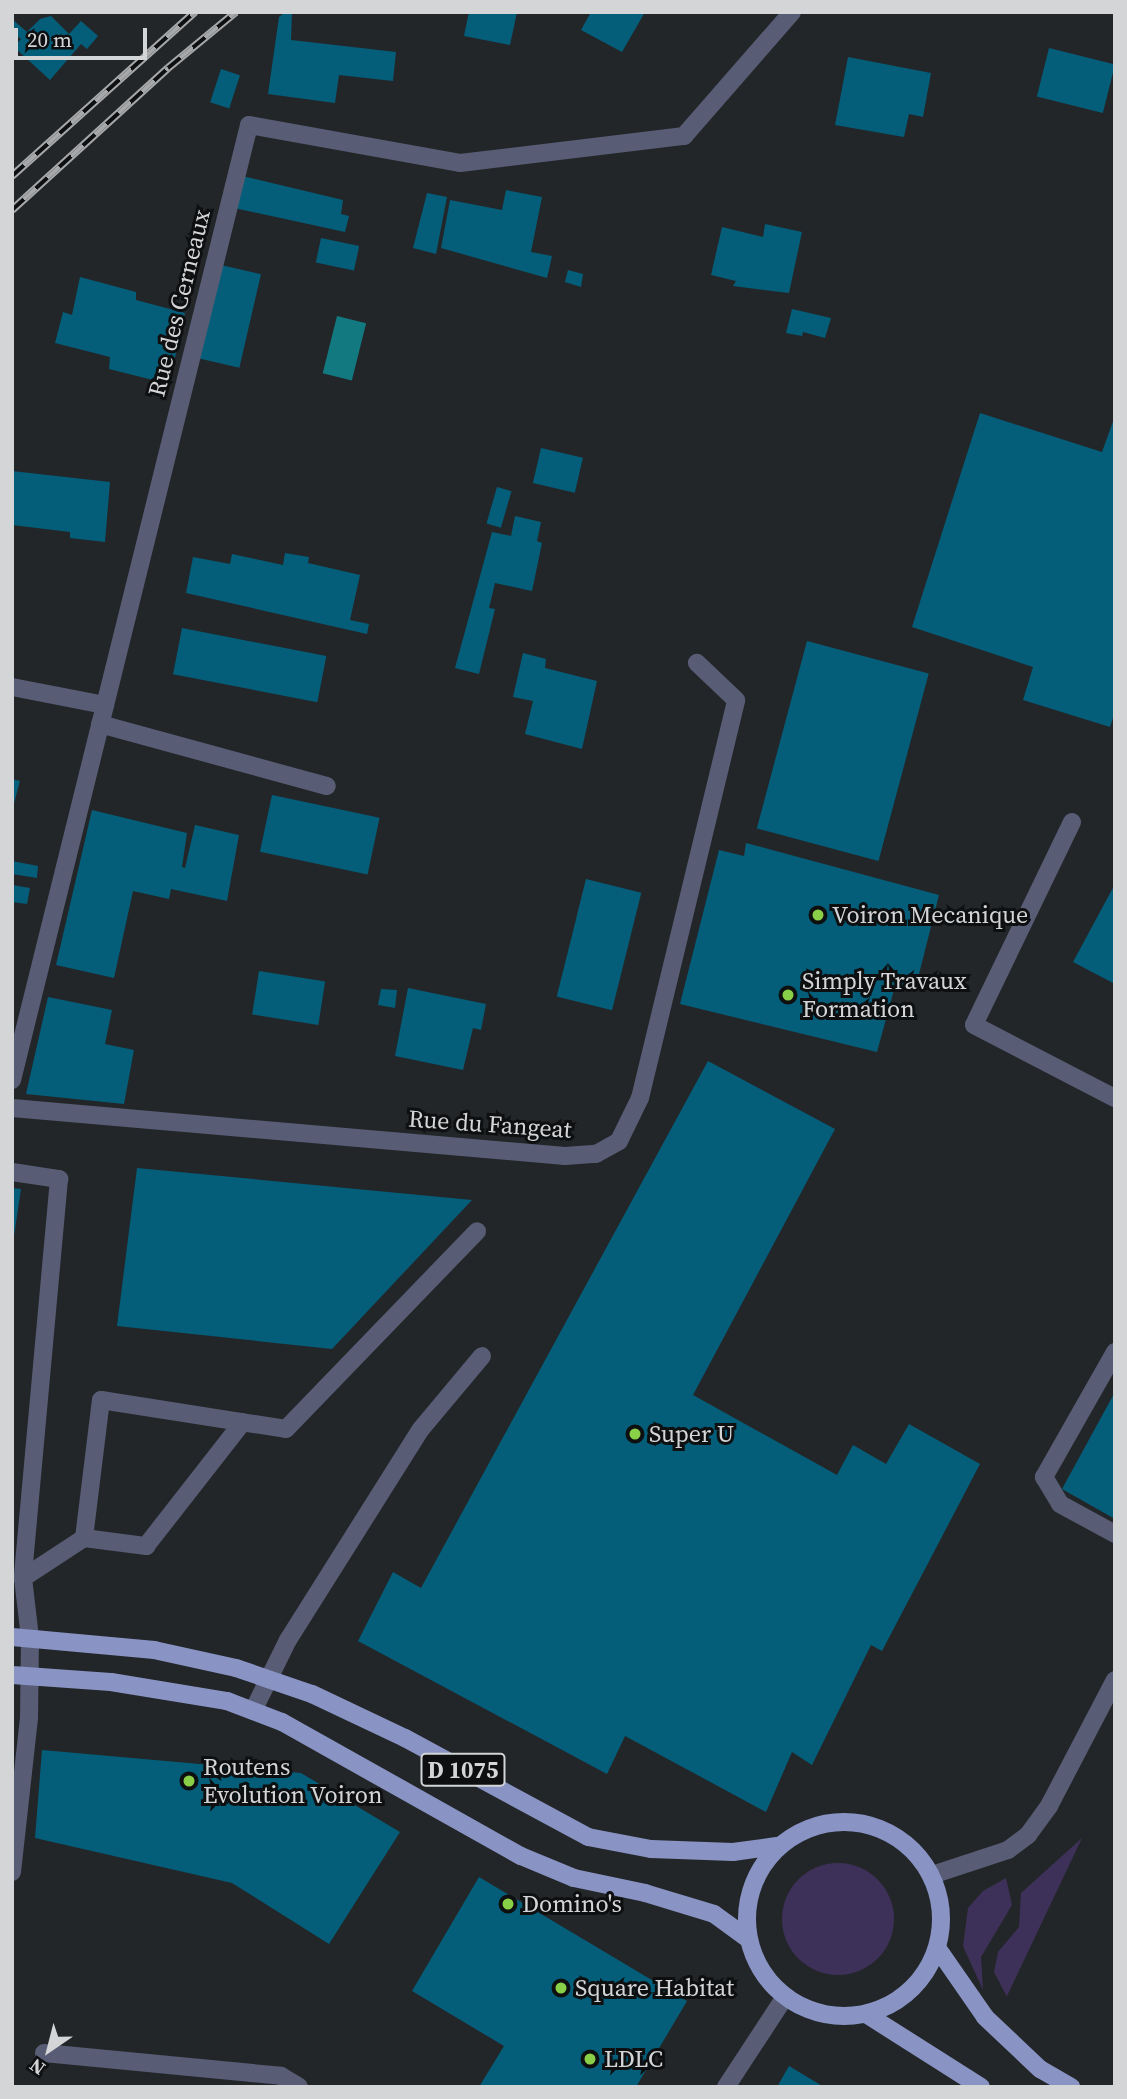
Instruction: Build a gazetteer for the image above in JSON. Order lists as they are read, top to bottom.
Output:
{
  "streets": {
    "main road": ["D 1075"],
    "street": ["Rue des Cerneaux", "Rue du Fangeat"]
  },
  "places": [
    "Voiron Mecanique",
    "Simply Travaux Formation",
    "Super U",
    "Routens Evolution Voiron",
    "Domino's",
    "Square Habitat",
    "LDLC"
  ],
  "scale_bar": "20 m",
  "north": "bottom left"
}
